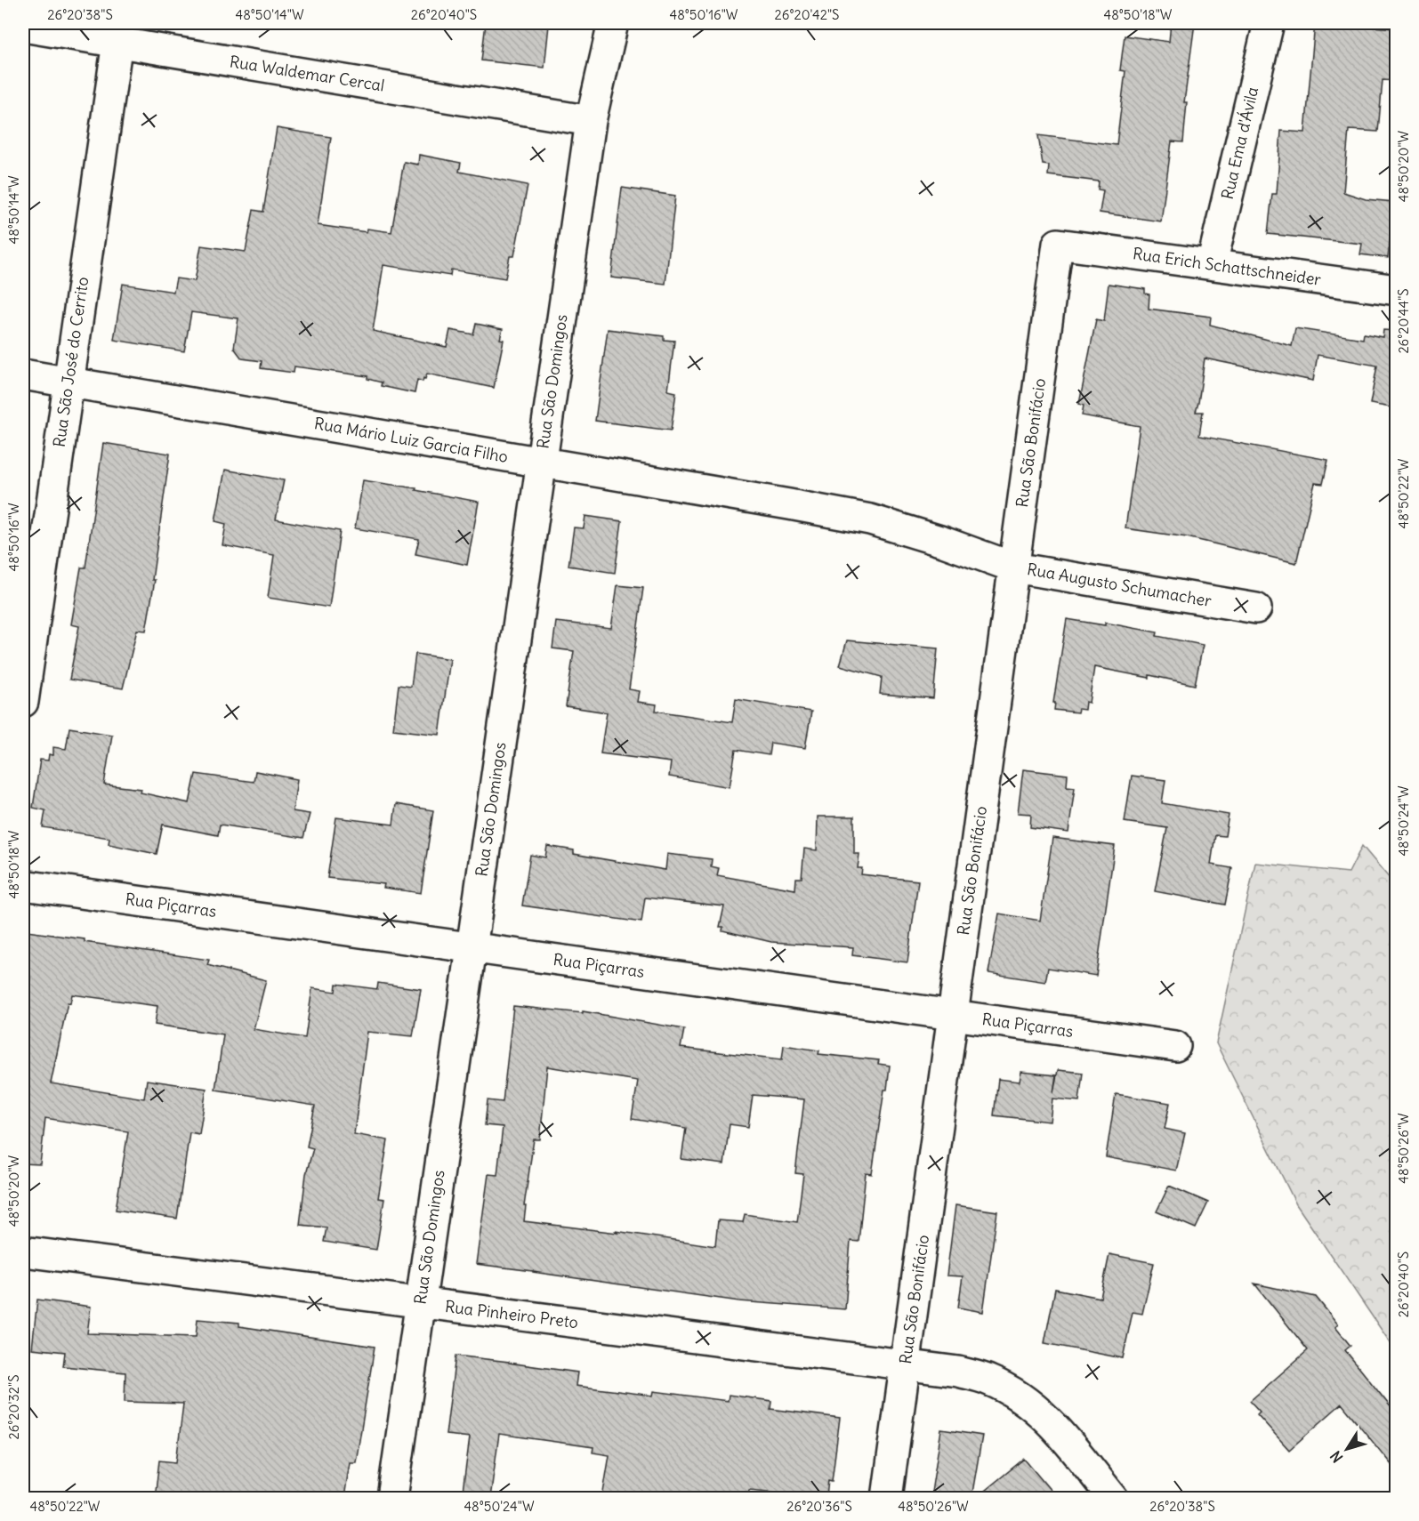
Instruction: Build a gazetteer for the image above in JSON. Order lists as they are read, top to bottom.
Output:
{
  "streets": {
    "street": [
      "Rua Waldemar Cercal",
      "Rua Ema d'Ávila",
      "Rua Erich Schattschneider",
      "Rua São José do Cerrito",
      "Rua São Domingos",
      "Rua Mário Luiz Garcia Filho",
      "Rua São Bonifácio",
      "Rua Augusto Schumacher",
      "Rua Piçarras",
      "Rua Pinheiro Preto"
    ]
  },
  "crossings": [
    ["Rua Waldemar Cercal", "Rua São José do Cerrito"],
    ["Rua Waldemar Cercal", "Rua São Domingos"],
    ["Rua Ema d'Ávila", "Rua Erich Schattschneider"],
    ["Rua Erich Schattschneider", "Rua São Bonifácio"],
    ["Rua São José do Cerrito", "Rua Mário Luiz Garcia Filho"],
    ["Rua São Domingos", "Rua Mário Luiz Garcia Filho"],
    ["Rua São Domingos", "Rua Piçarras"],
    ["Rua São Domingos", "Rua Pinheiro Preto"],
    ["Rua Mário Luiz Garcia Filho", "Rua São Bonifácio"],
    ["Rua Mário Luiz Garcia Filho", "Rua Augusto Schumacher"],
    ["Rua São Bonifácio", "Rua Augusto Schumacher"],
    ["Rua São Bonifácio", "Rua Piçarras"],
    ["Rua São Bonifácio", "Rua Pinheiro Preto"]
  ],
  "north": "bottom left",
  "coordinates": [
    "26°20'38\"S",
    "48°50'14\"W",
    "26°20'40\"S",
    "48°50'16\"W",
    "26°20'42\"S",
    "48°50'18\"W",
    "48°50'20\"W",
    "26°20'44\"S",
    "48°50'22\"W",
    "48°50'24\"W",
    "48°50'26\"W",
    "26°20'32\"S",
    "26°20'36\"S"
  ]
}
